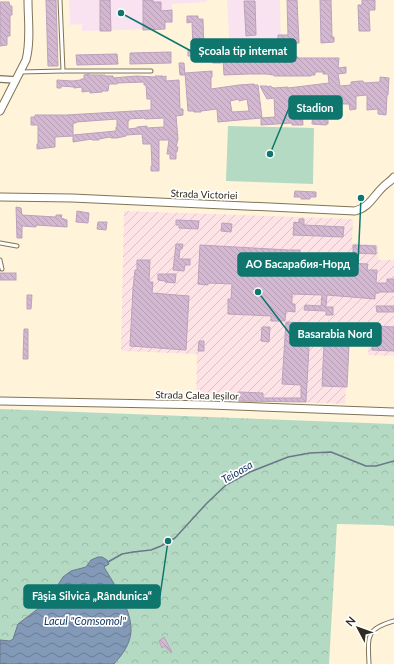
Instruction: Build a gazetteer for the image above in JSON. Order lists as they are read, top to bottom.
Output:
{
  "streets": {
    "street": ["Strada Victoriei", "Strada Calea Ieșilor"]
  },
  "water": ["Teioasa", "Lacul \"Comsomol\""],
  "places": [
    "Școala tip internat",
    "Stadion",
    "АО Басарабия-Норд",
    "Basarabia Nord",
    "Fâşia Silvică „Rândunica“"
  ],
  "north": "top left"
}
